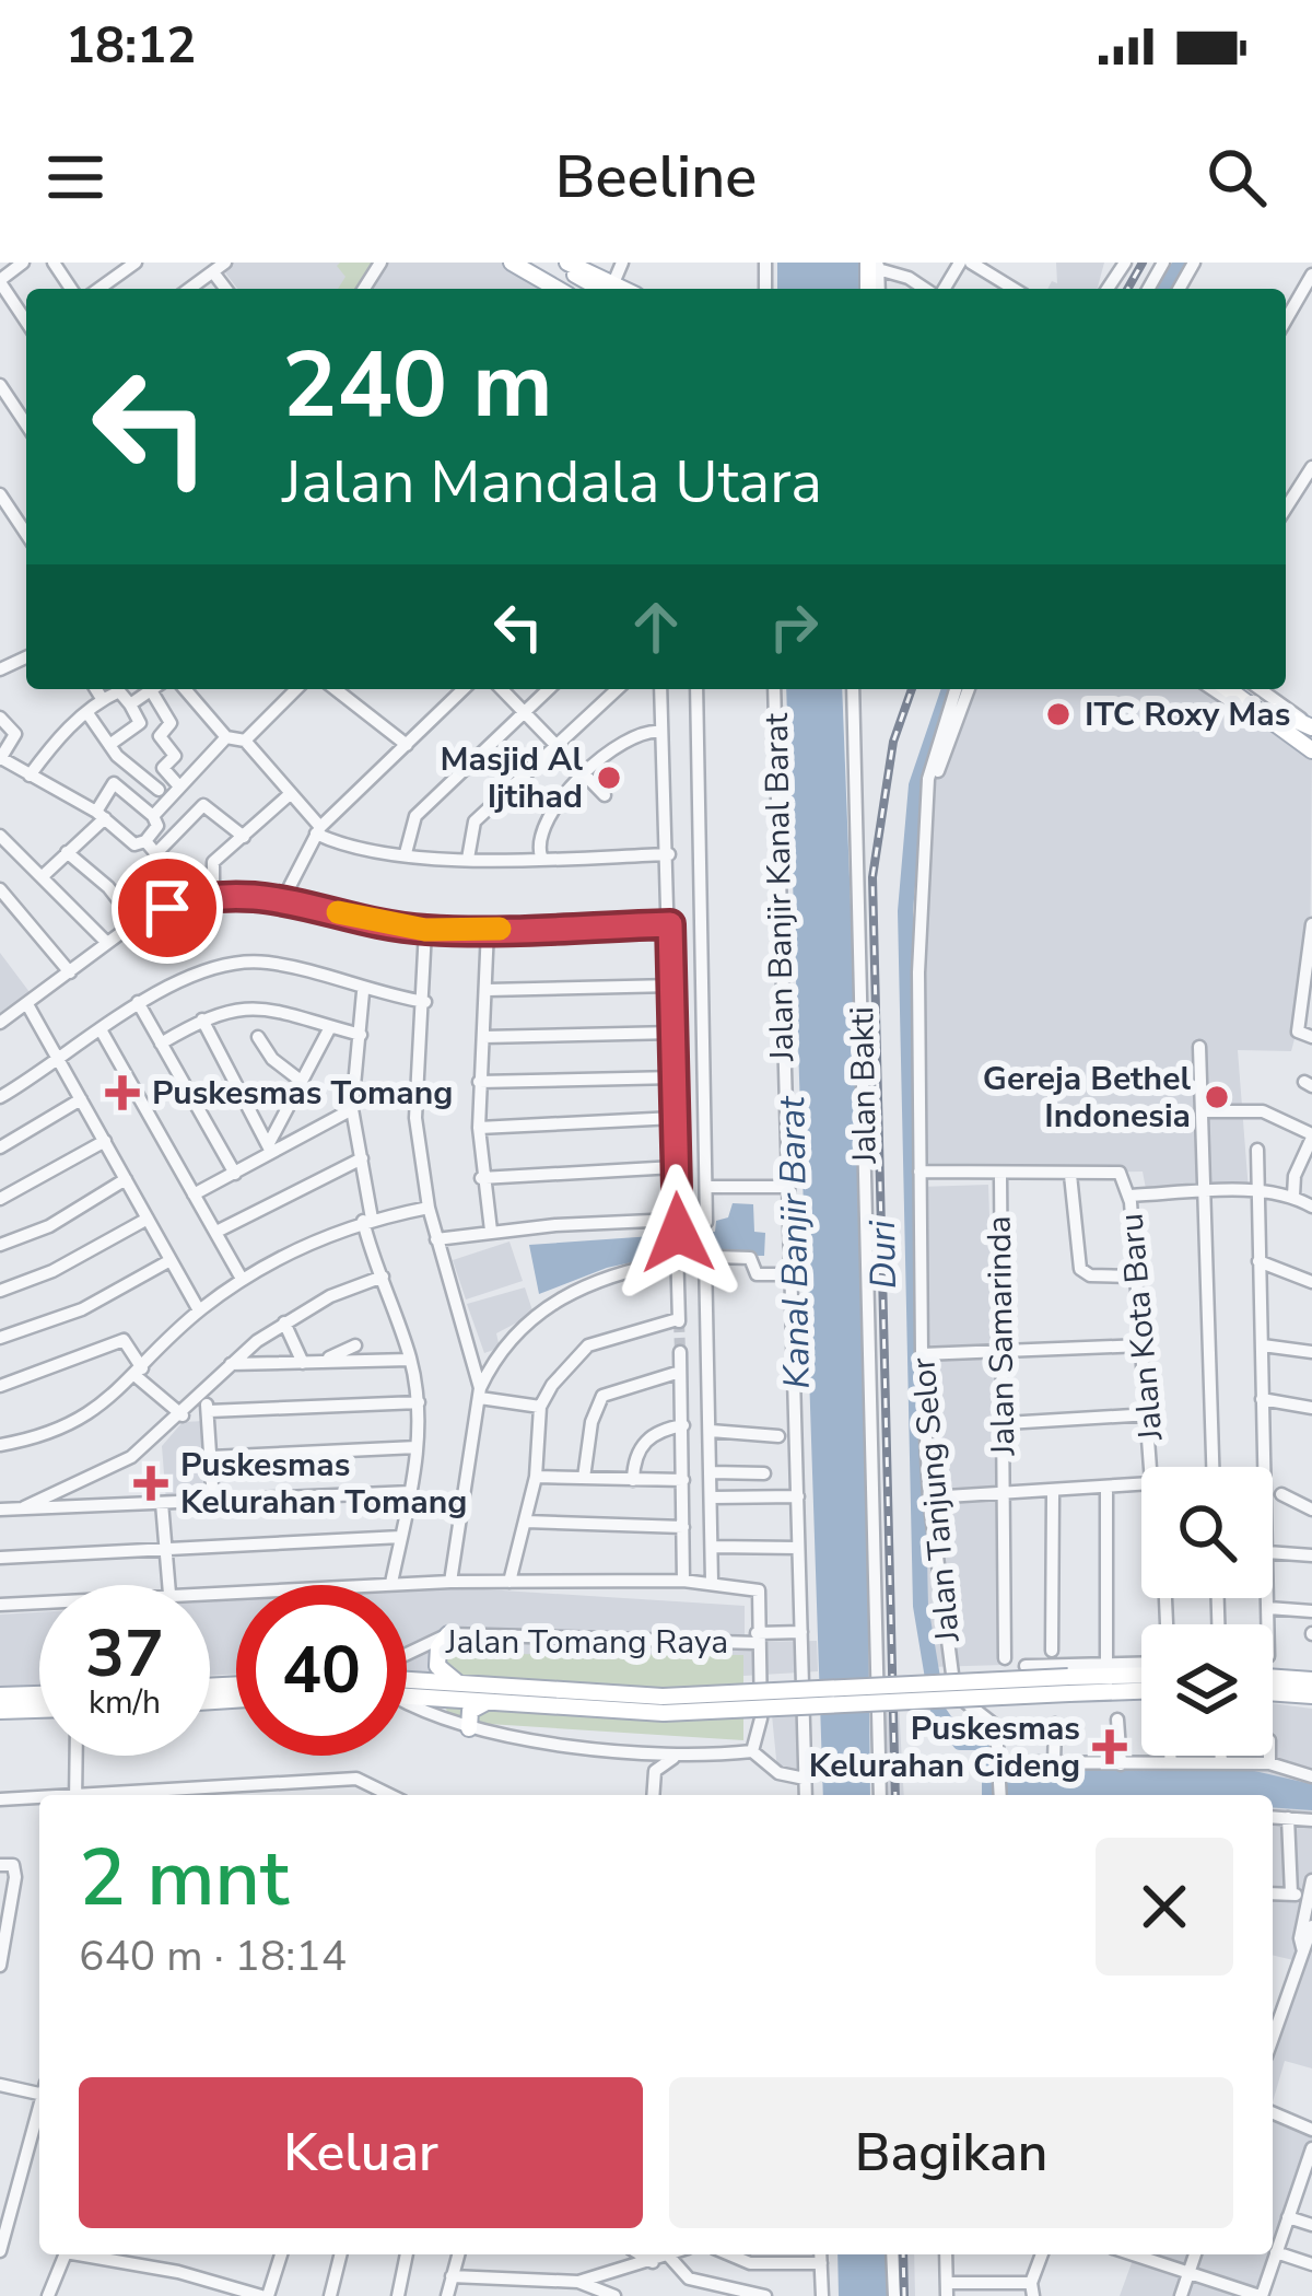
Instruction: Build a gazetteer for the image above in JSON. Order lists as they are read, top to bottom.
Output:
{
  "streets": {
    "main road": ["Jalan Tomang Raya"],
    "street": [
      "Jalan Banjir Kanal Barat",
      "Jalan Bakti",
      "Jalan Kota Baru",
      "Jalan Samarinda",
      "Jalan Tanjung Selor"
    ]
  },
  "water": ["Kanal Banjir Barat", "Duri"],
  "places": {
    "other": ["ITC Roxy Mas", "Masjid Al Ijtihad", "Gereja Bethel Indonesia"],
    "health": ["Puskesmas Tomang", "Puskesmas Kelurahan Tomang", "Puskesmas Kelurahan Cideng"]
  },
  "page": {
    "status": "18:12",
    "header": "Beeline",
    "turn": ["240 m", "Jalan Mandala Utara"],
    "speed": "37 km/h",
    "limit": "40",
    "heading": ["2 mnt", "640 m · 18:14"],
    "buttons": ["Keluar", "Bagikan"]
  }
}
